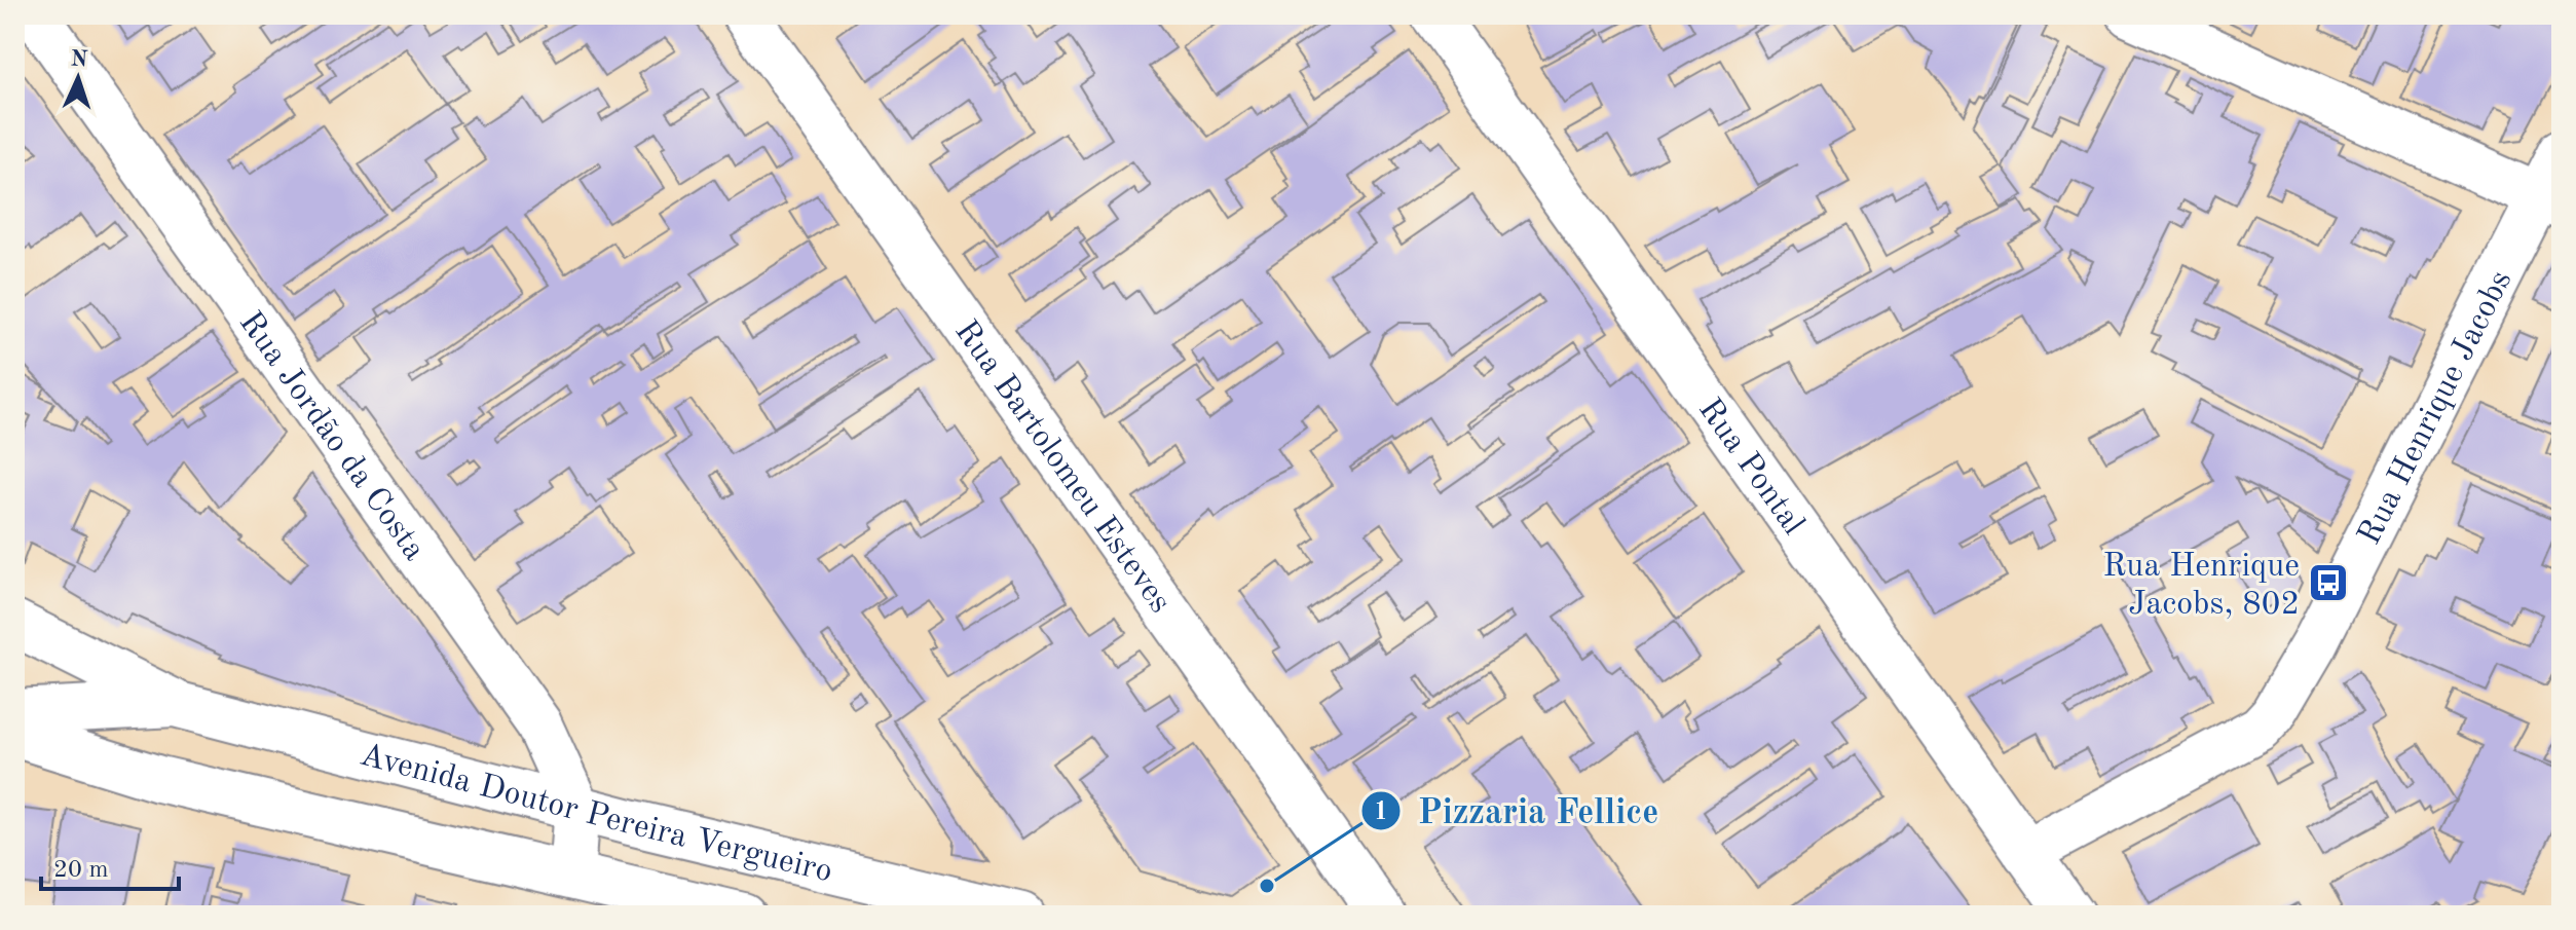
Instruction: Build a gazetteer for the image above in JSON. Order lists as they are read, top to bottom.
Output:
{
  "streets": {
    "street": [
      "Rua Henrique Jacobs",
      "Rua Jordão da Costa",
      "Rua Bartolomeu Esteves",
      "Rua Pontal",
      "Avenida Doutor Pereira Vergueiro"
    ]
  },
  "crossings": [
    ["Rua Henrique Jacobs", "Rua Pontal"],
    ["Rua Jordão da Costa", "Avenida Doutor Pereira Vergueiro"]
  ],
  "places": {
    "bus stop": ["Rua Henrique Jacobs, 802"],
    "other": ["Pizzaria Fellice"]
  },
  "scale_bar": "20 m",
  "north": "top"
}
